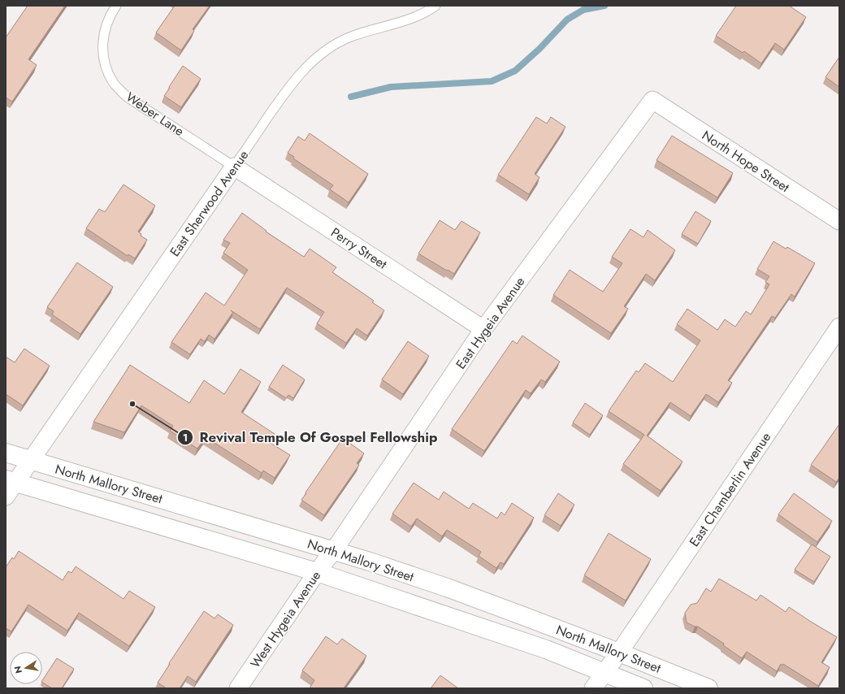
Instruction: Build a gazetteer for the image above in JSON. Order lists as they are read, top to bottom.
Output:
{
  "streets": {
    "main road": ["North Mallory Street"],
    "street": [
      "North Hope Street",
      "East Sherwood Avenue",
      "Perry Street",
      "East Hygeia Avenue",
      "East Chamberlin Avenue",
      "West Hygeia Avenue"
    ],
    "lane": ["Weber Lane"]
  },
  "crossings": [
    ["Weber Lane", "East Sherwood Avenue"],
    ["Weber Lane", "Perry Street"],
    ["North Hope Street", "East Hygeia Avenue"],
    ["East Sherwood Avenue", "Perry Street"],
    ["East Sherwood Avenue", "North Mallory Street"],
    ["Perry Street", "East Hygeia Avenue"],
    ["East Hygeia Avenue", "North Mallory Street"],
    ["East Hygeia Avenue", "West Hygeia Avenue"],
    ["North Mallory Street", "East Chamberlin Avenue"],
    ["North Mallory Street", "West Hygeia Avenue"]
  ],
  "places": ["Revival Temple Of Gospel Fellowship"],
  "north": "left"
}
